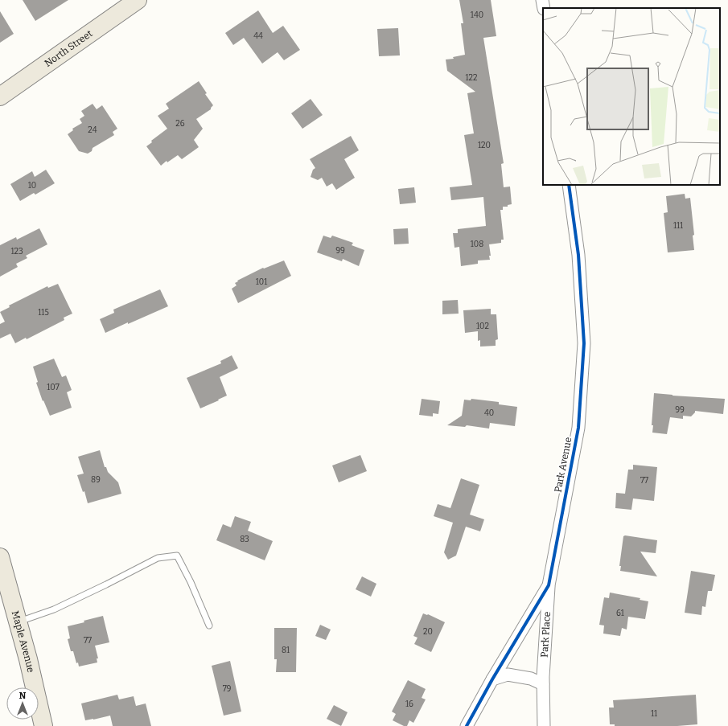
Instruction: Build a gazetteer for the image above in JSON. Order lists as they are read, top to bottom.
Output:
{
  "streets": {
    "main road": ["North Street", "Maple Avenue"],
    "street": ["Park Avenue", "Park Place"]
  },
  "crossings": [
    ["Park Avenue", "Park Place"]
  ],
  "house_numbers": [
    "140",
    "44",
    "122",
    "26",
    "24",
    "120",
    "10",
    "111",
    "108",
    "99",
    "123",
    "101",
    "115",
    "102",
    "107",
    "99",
    "40",
    "89",
    "77",
    "83",
    "61",
    "20",
    "77",
    "81",
    "79",
    "16",
    "11"
  ],
  "north": "top"
}
